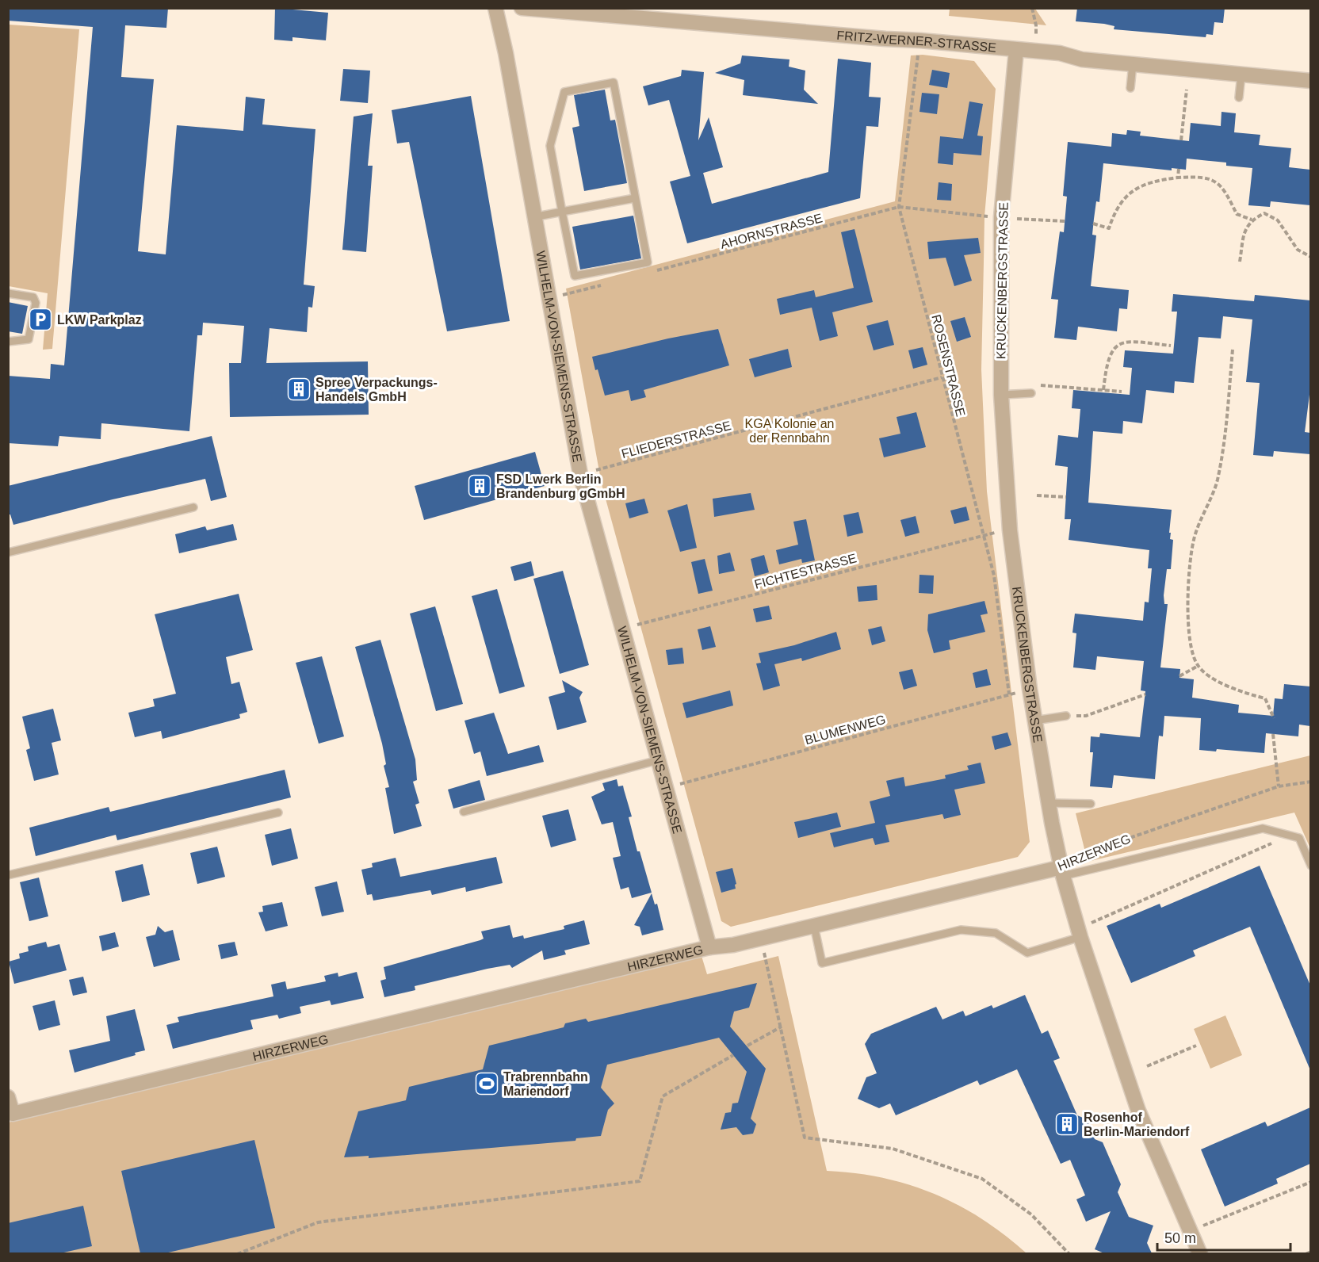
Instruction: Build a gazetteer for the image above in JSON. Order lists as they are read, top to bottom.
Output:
{
  "streets": {
    "street": [
      "FRITZ-WERNER-STRASSE",
      "KRUCKENBERGSTRASSE",
      "WILHELM-VON-SIEMENS-STRASSE",
      "HIRZERWEG"
    ],
    "path": [
      "AHORNSTRASSE",
      "ROSENSTRASSE",
      "FLIEDERSTRASSE",
      "FICHTESTRASSE",
      "BLUMENWEG"
    ]
  },
  "crossings": [
    ["FRITZ-WERNER-STRASSE", "KRUCKENBERGSTRASSE"],
    ["FRITZ-WERNER-STRASSE", "ROSENSTRASSE"],
    ["AHORNSTRASSE", "KRUCKENBERGSTRASSE"],
    ["AHORNSTRASSE", "ROSENSTRASSE"],
    ["KRUCKENBERGSTRASSE", "BLUMENWEG"],
    ["KRUCKENBERGSTRASSE", "HIRZERWEG"],
    ["WILHELM-VON-SIEMENS-STRASSE", "FLIEDERSTRASSE"],
    ["WILHELM-VON-SIEMENS-STRASSE", "FICHTESTRASSE"],
    ["WILHELM-VON-SIEMENS-STRASSE", "BLUMENWEG"],
    ["WILHELM-VON-SIEMENS-STRASSE", "HIRZERWEG"],
    ["ROSENSTRASSE", "FLIEDERSTRASSE"],
    ["ROSENSTRASSE", "FICHTESTRASSE"],
    ["ROSENSTRASSE", "BLUMENWEG"]
  ],
  "parks": ["KGA Kolonie an der Rennbahn"],
  "places": {
    "parking": ["LKW Parkplaz"],
    "building": ["Spree Verpackungs- Handels GmbH", "FSD Lwerk Berlin Brandenburg gGmbH", "Rosenhof Berlin-Mariendorf"],
    "sports": ["Trabrennbahn Mariendorf"]
  },
  "scale_bar": "50 m"
}
